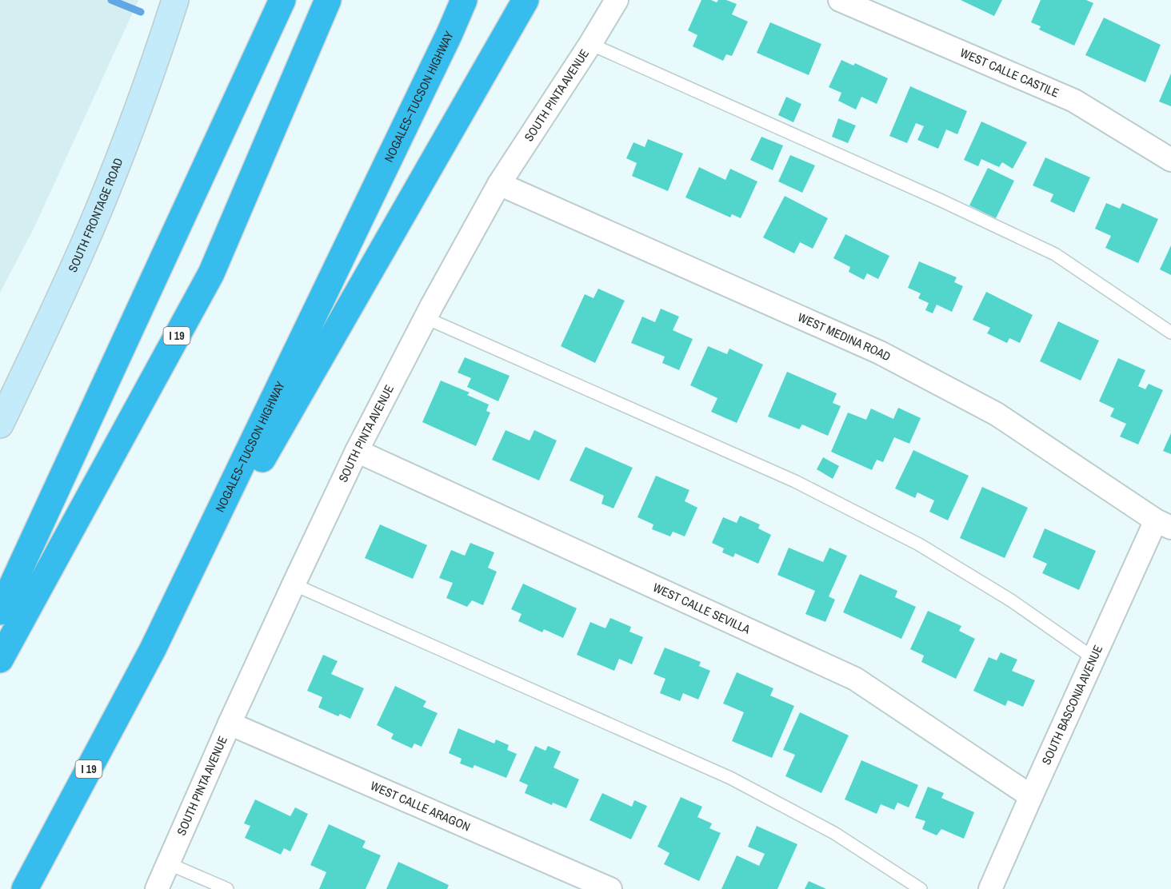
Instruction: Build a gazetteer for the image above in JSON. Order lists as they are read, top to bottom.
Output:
{
  "streets": {
    "highway": ["NOGALES–TUCSON HIGHWAY", "I 19"],
    "street": [
      "WEST CALLE CASTILE",
      "SOUTH PINTA AVENUE",
      "SOUTH FRONTAGE ROAD",
      "WEST MEDINA ROAD",
      "WEST CALLE SEVILLA",
      "SOUTH BASCONIA AVENUE",
      "WEST CALLE ARAGON"
    ]
  },
  "crossings": [
    ["SOUTH PINTA AVENUE", "WEST MEDINA ROAD"],
    ["SOUTH PINTA AVENUE", "WEST CALLE SEVILLA"],
    ["SOUTH PINTA AVENUE", "WEST CALLE ARAGON"],
    ["WEST MEDINA ROAD", "SOUTH BASCONIA AVENUE"],
    ["WEST CALLE SEVILLA", "SOUTH BASCONIA AVENUE"]
  ]
}
